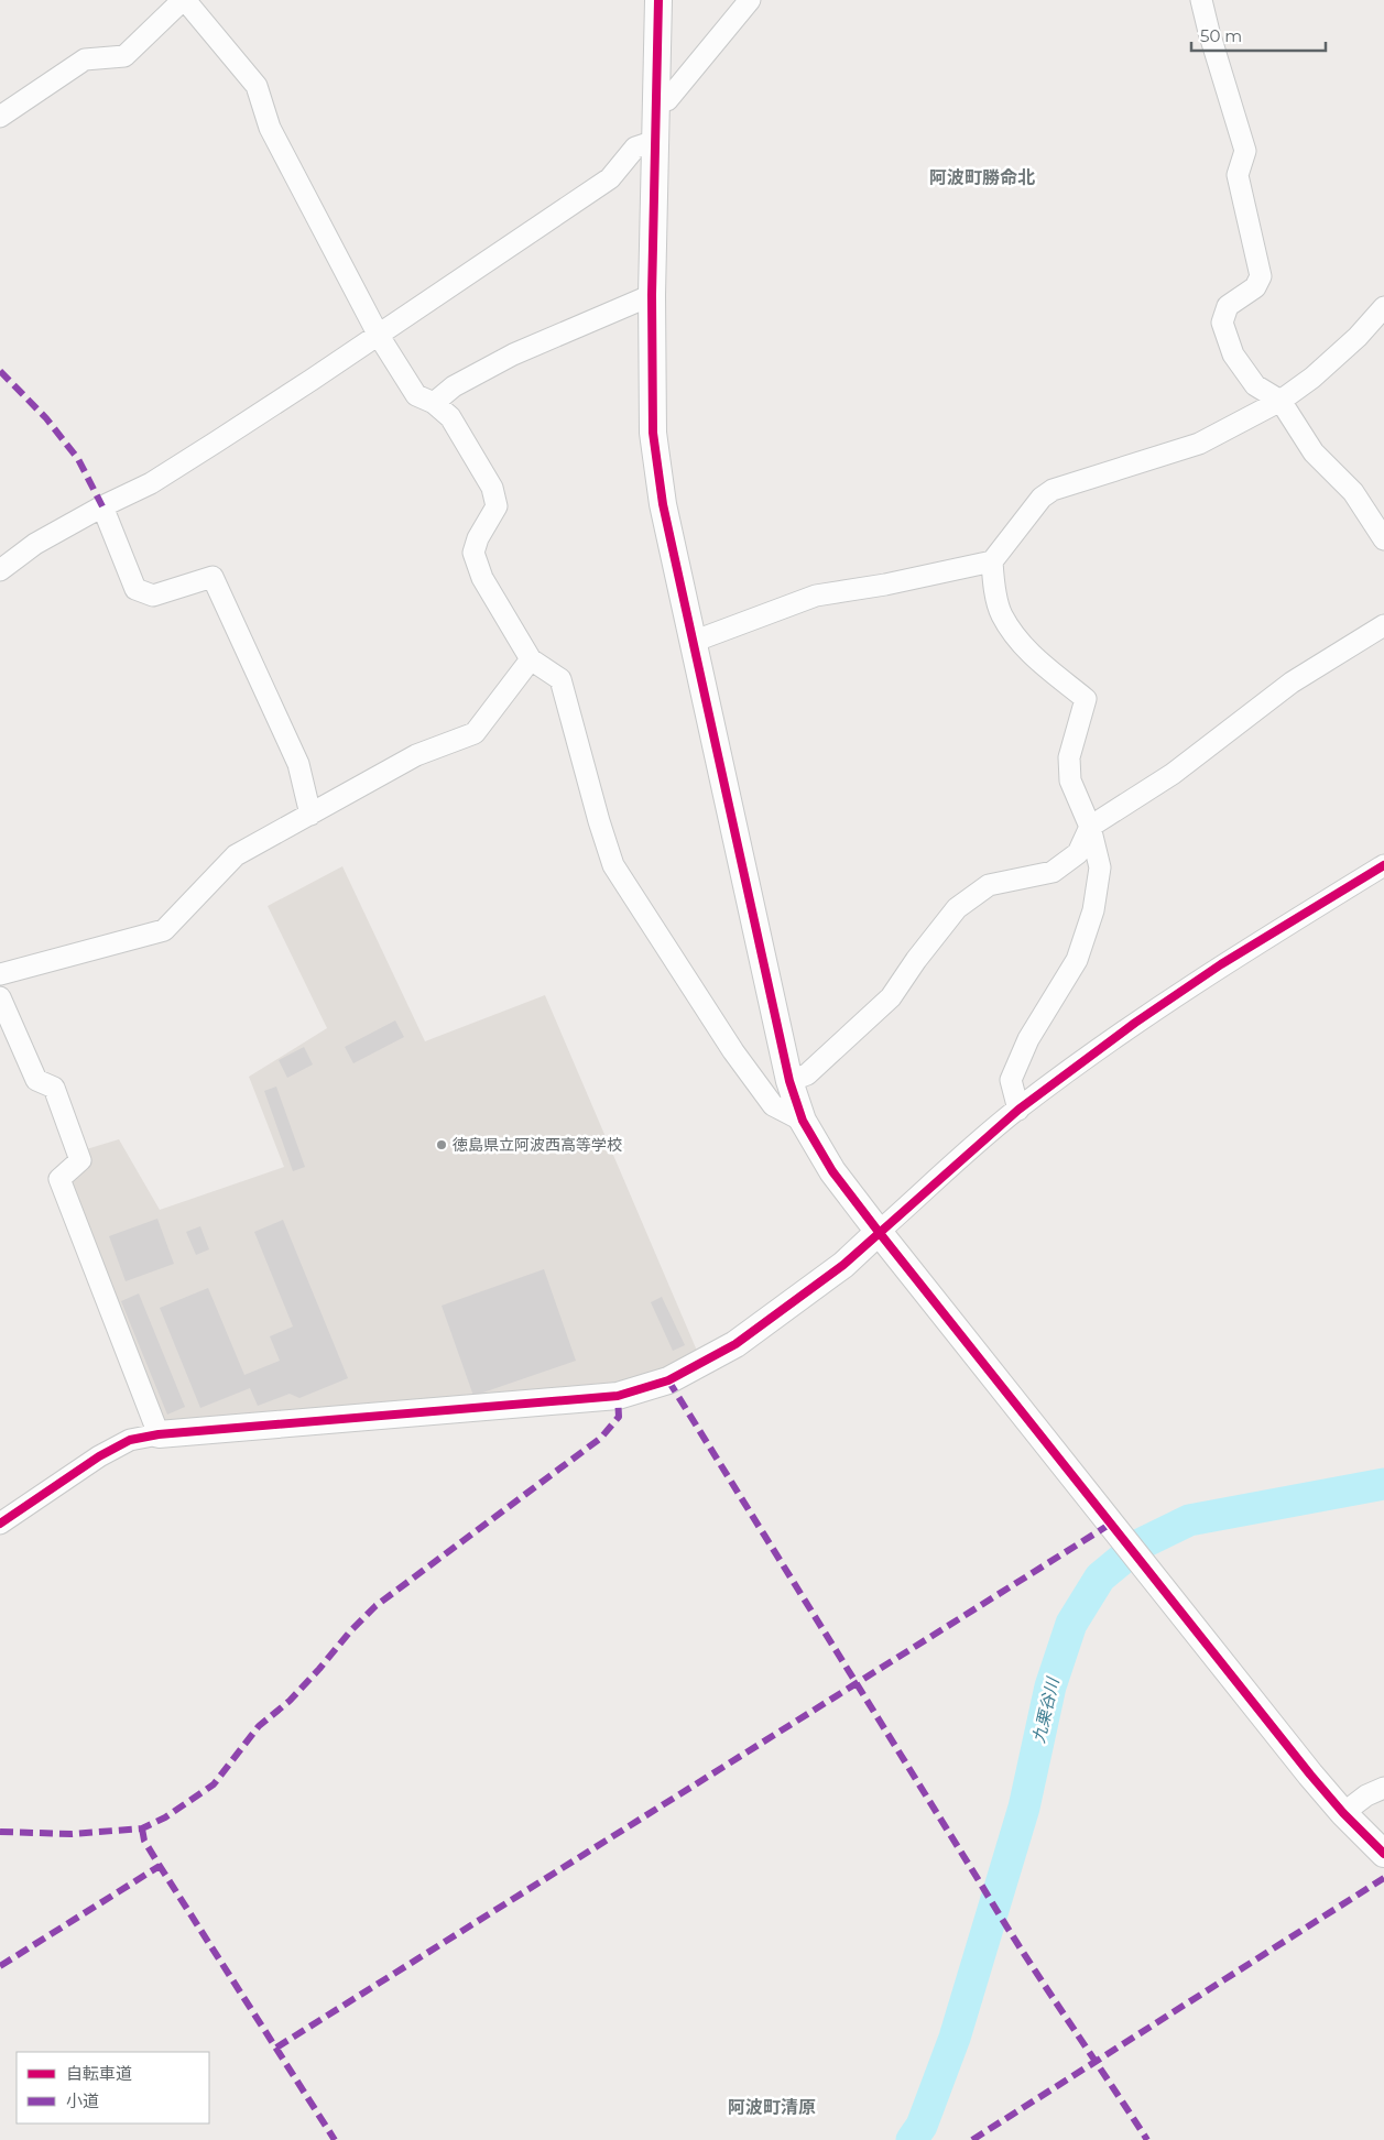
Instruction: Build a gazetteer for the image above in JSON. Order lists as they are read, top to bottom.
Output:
{
  "districts": ["阿波町勝命北", "阿波町清原"],
  "water": ["九栗谷川"],
  "places": ["徳島県立阿波西高等学校"],
  "legend": ["自転車道", "小道"],
  "scale_bar": "50 m"
}
